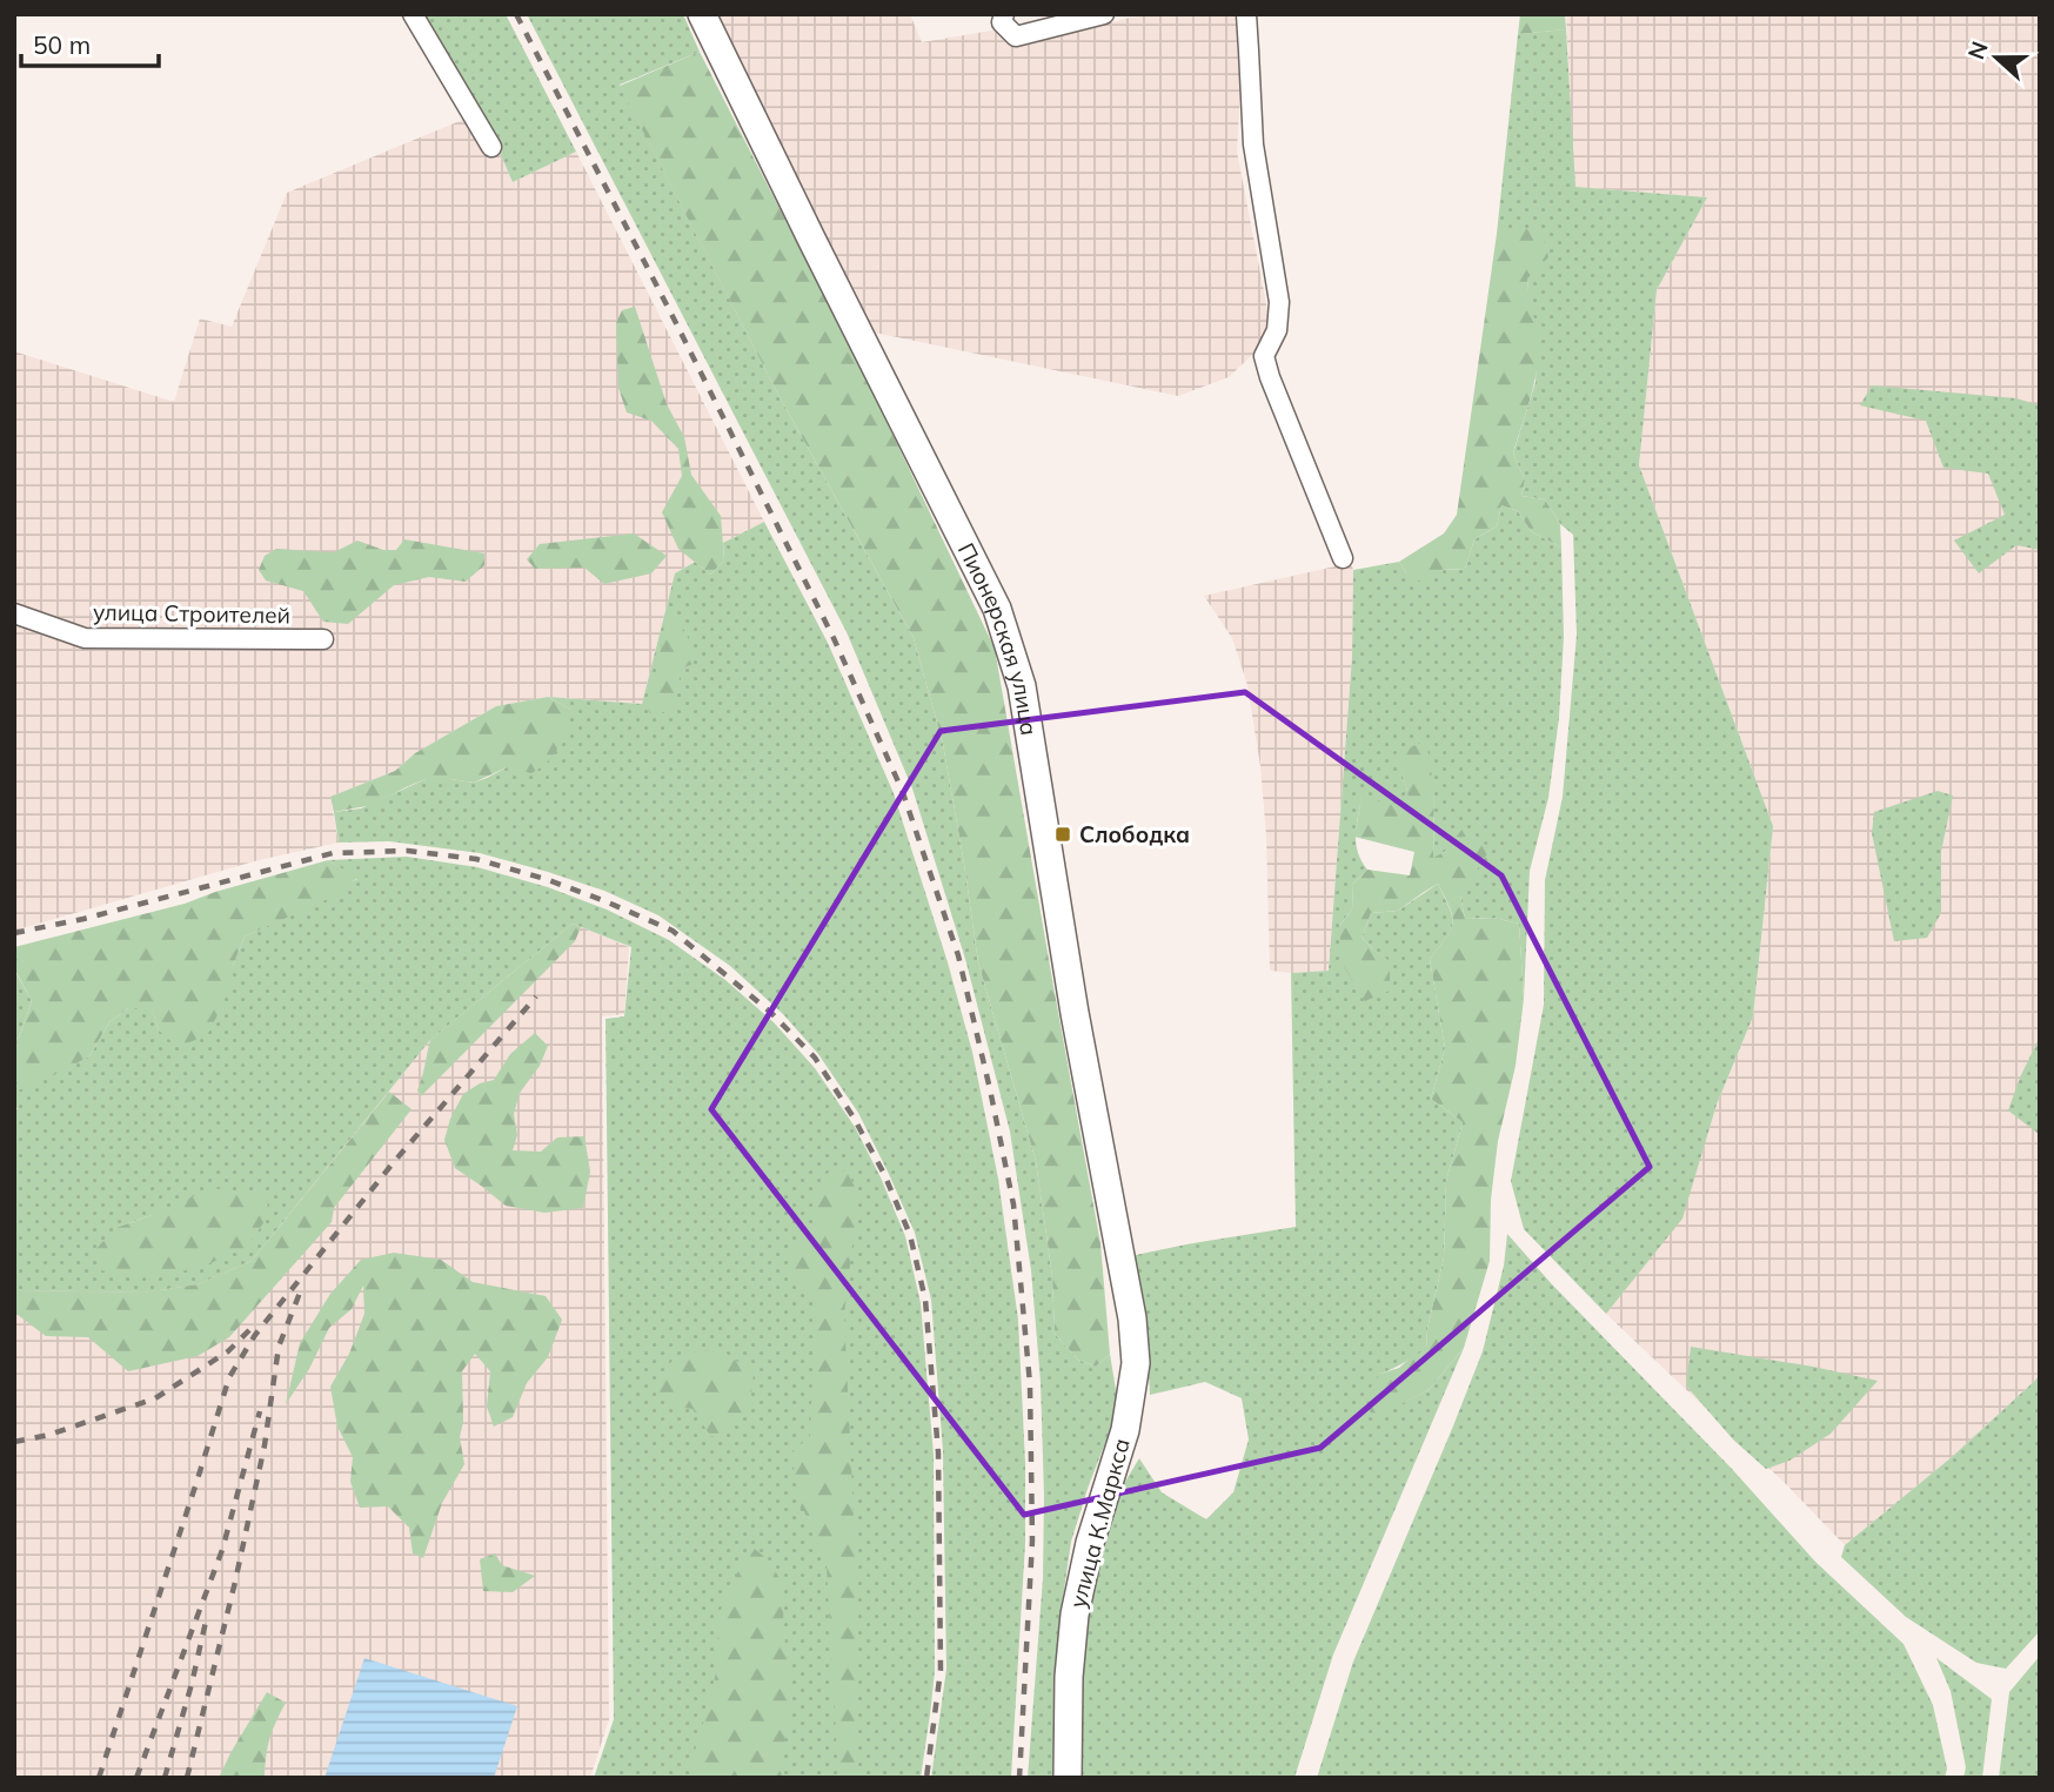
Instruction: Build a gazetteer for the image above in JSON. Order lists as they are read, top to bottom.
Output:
{
  "streets": {
    "main road": ["Пионерская улица", "улица К.Маркса"],
    "street": ["улица Строителей"]
  },
  "crossings": [
    ["Пионерская улица", "улица К.Маркса"]
  ],
  "places": {
    "transit": ["Слободка"]
  },
  "scale_bar": "50 m",
  "north": "left"
}
